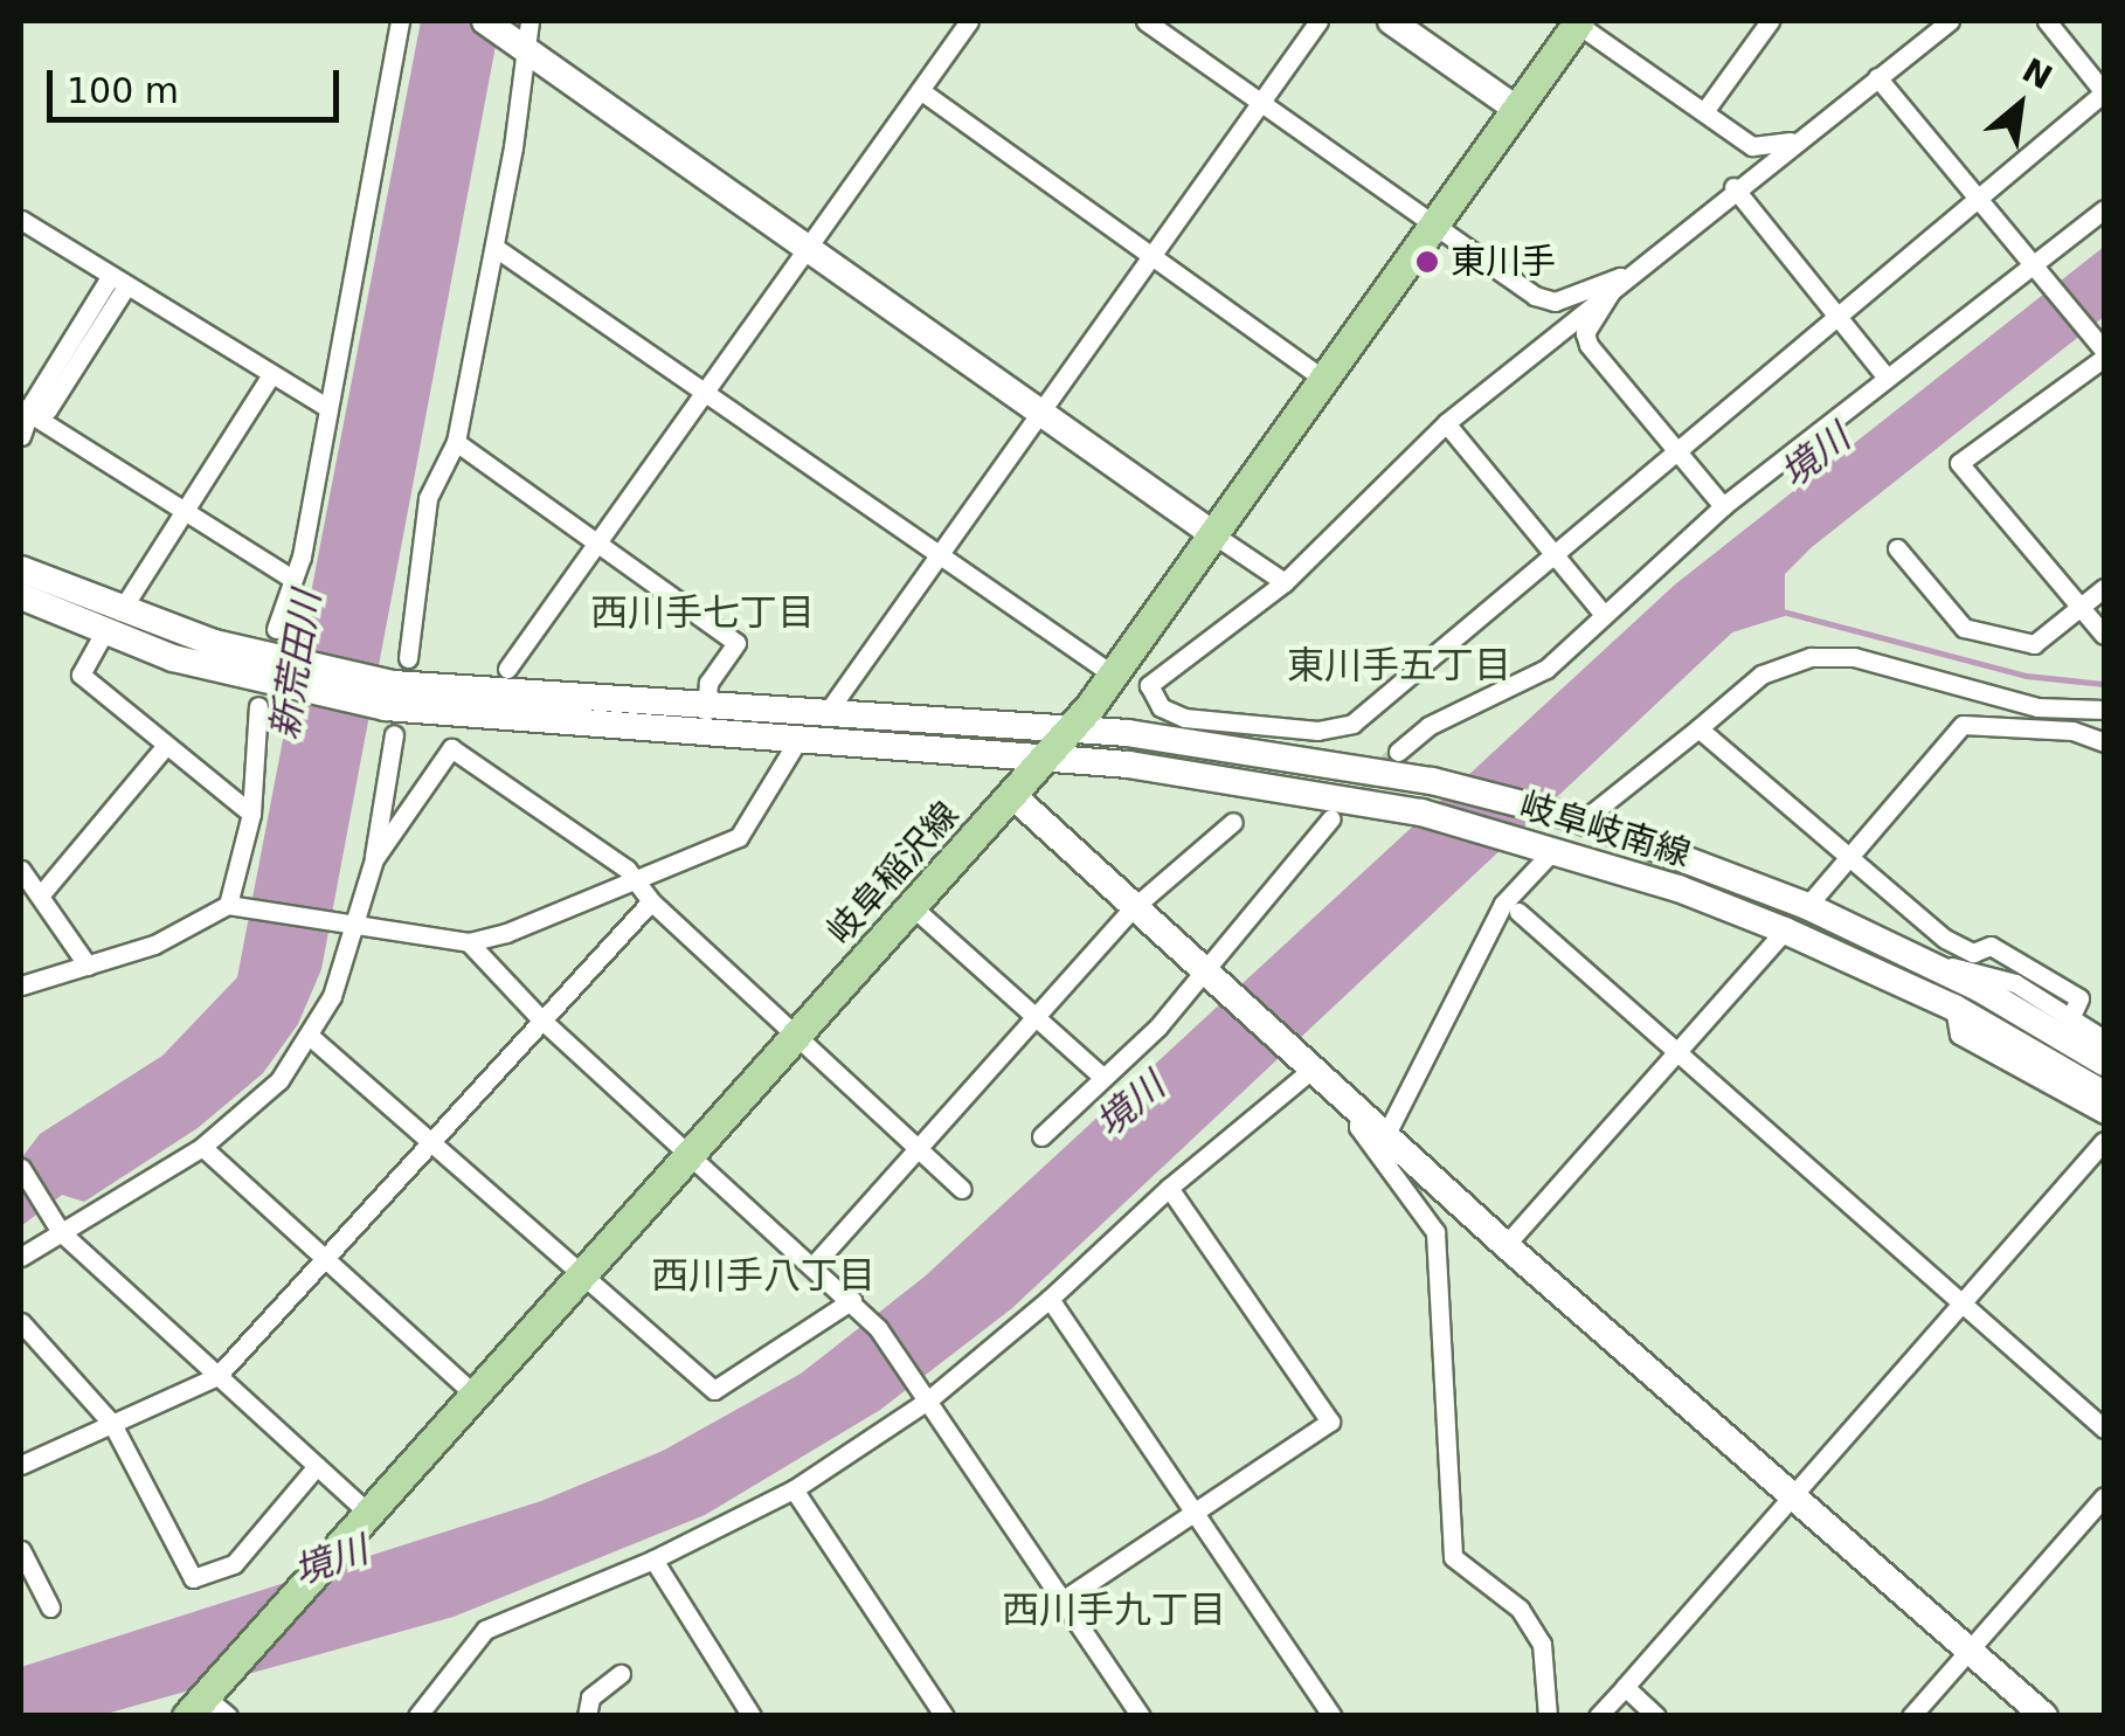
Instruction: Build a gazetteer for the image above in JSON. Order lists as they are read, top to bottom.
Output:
{
  "streets": {
    "main road": ["岐阜稲沢線"],
    "street": ["岐阜岐南線"]
  },
  "crossings": [
    ["岐阜岐南線", "岐阜稲沢線"]
  ],
  "districts": [
    "西川手七丁目",
    "東川手五丁目",
    "西川手八丁目",
    "西川手九丁目"
  ],
  "water": ["境川", "新荒田川"],
  "places": ["東川手"],
  "scale_bar": "100 m",
  "north": "top right"
}
